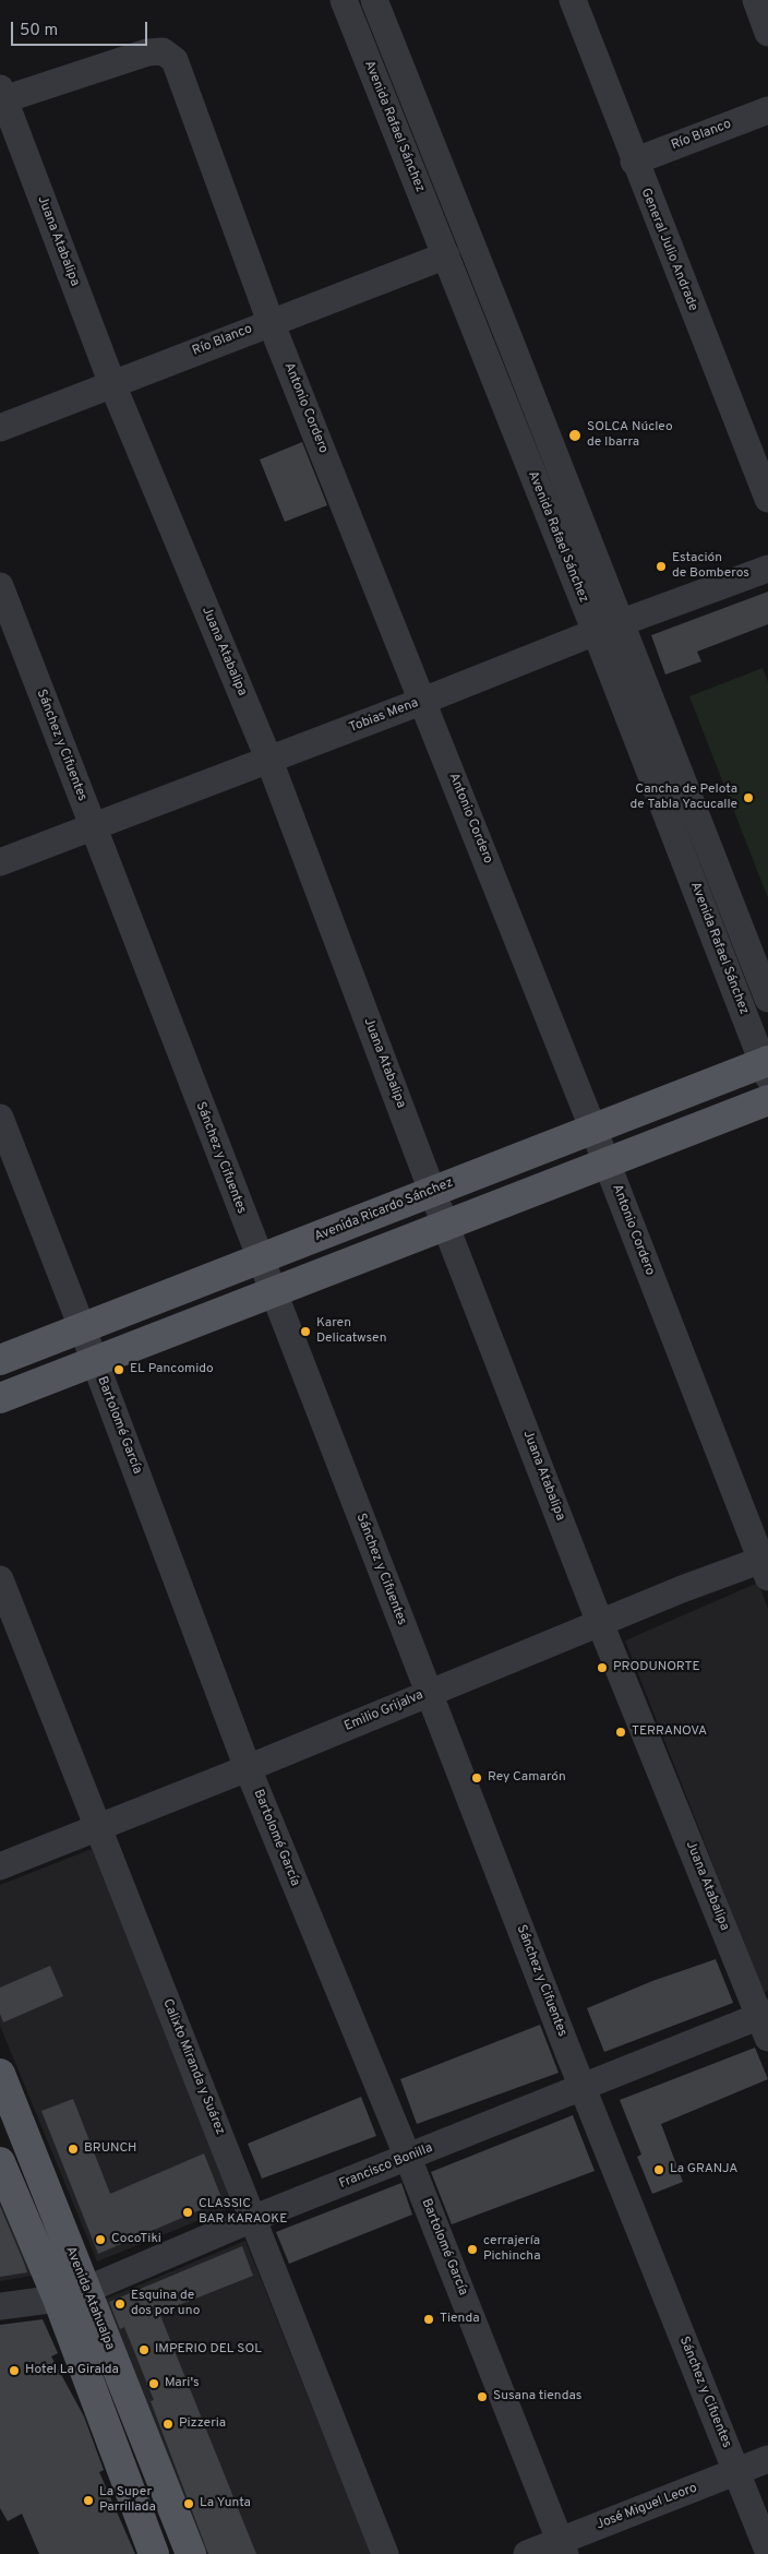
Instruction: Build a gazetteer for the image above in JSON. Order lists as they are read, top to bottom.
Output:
{
  "streets": {
    "main road": ["Avenida Ricardo Sánchez", "Avenida Atahualpa"],
    "street": [
      "Avenida Rafael Sánchez",
      "Río Blanco",
      "Juana Atabalipa",
      "General Julio Andrade",
      "Antonio Cordero",
      "Tobias Mena",
      "Sánchez y Cifuentes",
      "Bartolomé García",
      "Emilio Grijalva",
      "Calixto Miranda y Suárez",
      "Francisco Bonilla",
      "José Miguel Leoro"
    ]
  },
  "crossings": [
    ["Avenida Rafael Sánchez", "Río Blanco"],
    ["Avenida Rafael Sánchez", "Tobias Mena"],
    ["Avenida Rafael Sánchez", "Avenida Ricardo Sánchez"],
    ["Río Blanco", "Juana Atabalipa"],
    ["Río Blanco", "General Julio Andrade"],
    ["Río Blanco", "Antonio Cordero"],
    ["Juana Atabalipa", "Antonio Cordero"],
    ["Juana Atabalipa", "Tobias Mena"],
    ["Juana Atabalipa", "Avenida Ricardo Sánchez"],
    ["Juana Atabalipa", "Emilio Grijalva"],
    ["Juana Atabalipa", "Francisco Bonilla"],
    ["Antonio Cordero", "Tobias Mena"],
    ["Antonio Cordero", "Avenida Ricardo Sánchez"],
    ["Antonio Cordero", "Emilio Grijalva"],
    ["Tobias Mena", "Sánchez y Cifuentes"],
    ["Sánchez y Cifuentes", "Avenida Ricardo Sánchez"],
    ["Sánchez y Cifuentes", "Emilio Grijalva"],
    ["Sánchez y Cifuentes", "Francisco Bonilla"],
    ["Sánchez y Cifuentes", "José Miguel Leoro"],
    ["Avenida Ricardo Sánchez", "Bartolomé García"],
    ["Bartolomé García", "Emilio Grijalva"],
    ["Bartolomé García", "Francisco Bonilla"],
    ["Bartolomé García", "José Miguel Leoro"],
    ["Emilio Grijalva", "Calixto Miranda y Suárez"],
    ["Calixto Miranda y Suárez", "Francisco Bonilla"],
    ["Francisco Bonilla", "Avenida Atahualpa"]
  ],
  "places": [
    "SOLCA Núcleo de Ibarra",
    "Estación de Bomberos",
    "Cancha de Pelota de Tabla Yacucalle",
    "Karen Delicatwsen",
    "EL Pancomido",
    "PRODUNORTE",
    "TERRANOVA",
    "Rey Camarón",
    "BRUNCH",
    "La GRANJA",
    "CLASSIC BAR KARAOKE",
    "CocoTiki",
    "cerrajería Pichincha",
    "Esquina de dos por uno",
    "Tienda",
    "IMPERIO DEL SOL",
    "Hotel La Giralda",
    "Mari's",
    "Susana tiendas",
    "Pizzeria",
    "La Super Parrillada",
    "La Yunta"
  ],
  "scale_bar": "50 m"
}
